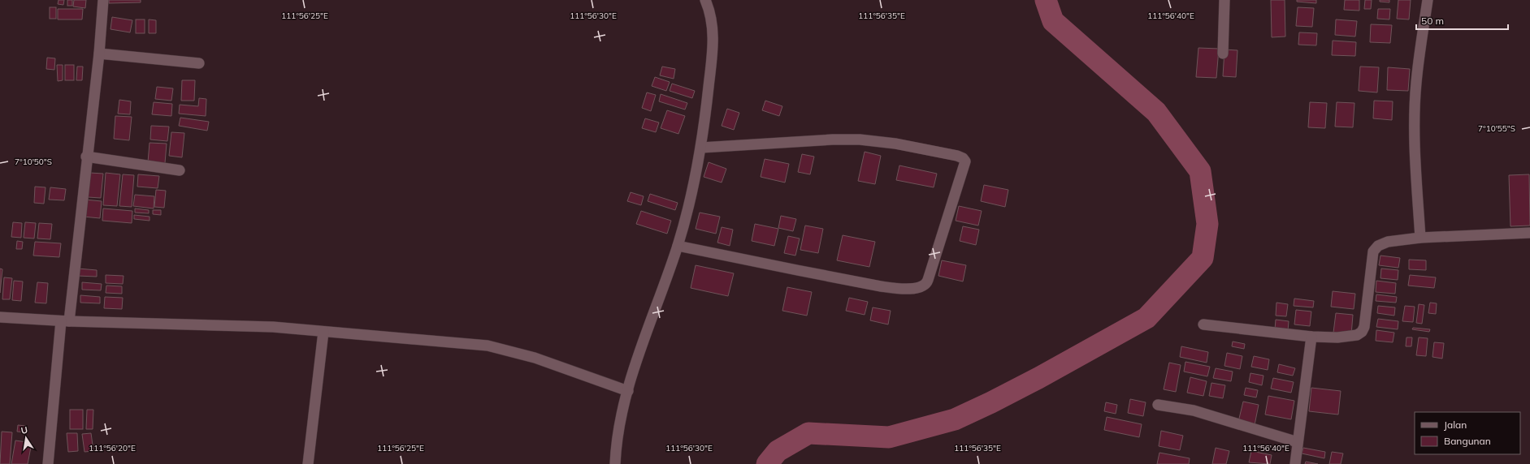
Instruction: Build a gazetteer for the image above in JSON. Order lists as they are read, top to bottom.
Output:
{
  "legend": ["Jalan", "Bangunan"],
  "scale_bar": "50 m",
  "north": "top",
  "coordinates": [
    "111°56'25\"E",
    "111°56'30\"E",
    "111°56'35\"E",
    "111°56'40\"E",
    "7°10'55\"S",
    "7°10'50\"S",
    "111°56'20\"E"
  ]
}
